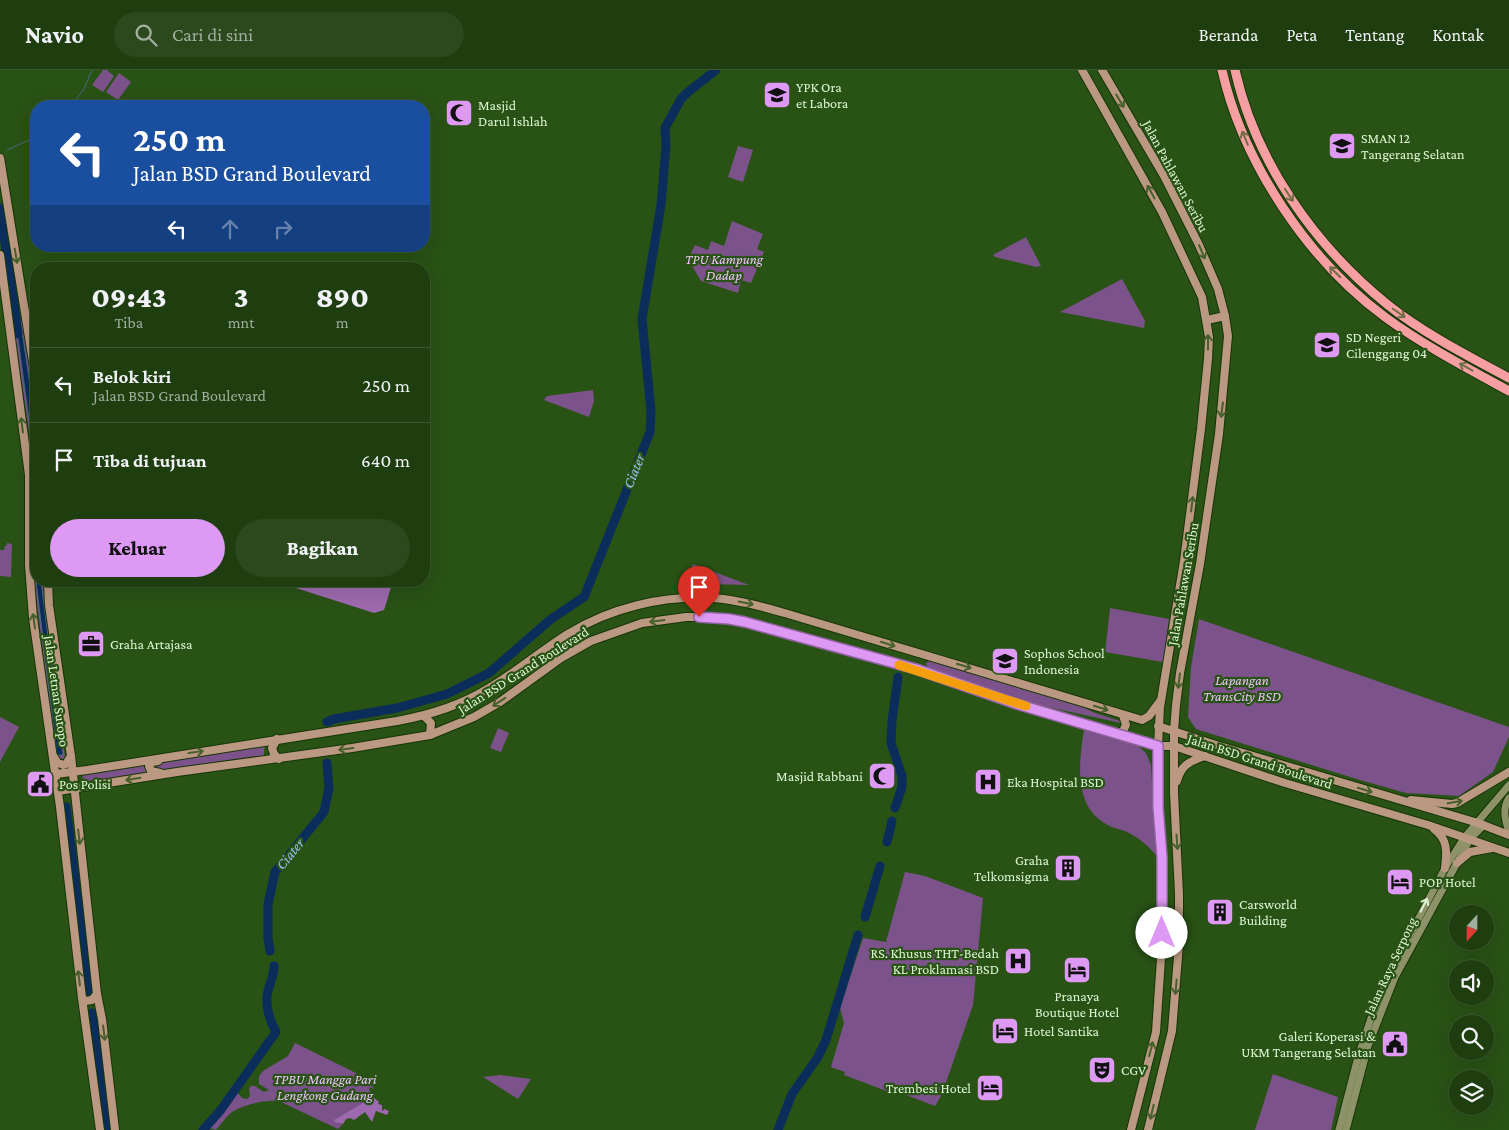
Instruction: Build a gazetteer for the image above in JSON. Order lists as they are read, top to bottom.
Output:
{
  "streets": {
    "main road": [
      "Jalan Pahlawan Seribu",
      "Jalan BSD Grand Boulevard",
      "Jalan Letnan Sutopo",
      "Jalan Raya Serpong"
    ]
  },
  "crossings": [
    ["Jalan Pahlawan Seribu", "Jalan BSD Grand Boulevard"],
    ["Jalan BSD Grand Boulevard", "Jalan Letnan Sutopo"],
    ["Jalan BSD Grand Boulevard", "Jalan Raya Serpong"]
  ],
  "water": ["Ciater"],
  "parks": ["TPU Kampung Dadap", "Lapangan TransCity BSD", "TPBU Mangga Pari Lengkong Gudang"],
  "places": {
    "school or university": [
      "YPK Ora et Labora",
      "SMAN 12 Tangerang Selatan",
      "SD Negeri Cilenggang 04",
      "Sophos School Indonesia"
    ],
    "mosque": ["Masjid Darul Ishlah", "Masjid Rabbani"],
    "office": ["Graha Artajasa"],
    "hospital": ["Eka Hospital BSD", "RS. Khusus THT-Bedah KL Proklamasi BSD"],
    "public building": ["Pos Polisi", "Galeri Koperasi & UKM Tangerang Selatan"],
    "building": ["Graha Telkomsigma", "Carsworld Building"],
    "hotel": [
      "POP Hotel",
      "Pranaya Boutique Hotel",
      "Hotel Santika",
      "Trembesi Hotel"
    ],
    "theatre": ["CGV"]
  },
  "north": "bottom",
  "page": {
    "header": "Navio",
    "search": "Cari di sini",
    "nav": [
      "Beranda",
      "Peta",
      "Tentang",
      "Kontak"
    ],
    "turn": ["250 m", "Jalan BSD Grand Boulevard"],
    "eta": [
      "09:43",
      "Tiba",
      "3",
      "mnt",
      "890",
      "m"
    ],
    "list": [
      {
        "name": "Belok kiri",
        "note": "Jalan BSD Grand Boulevard",
        "value": "250 m"
      },
      {
        "name": "Tiba di tujuan",
        "value": "640 m"
      }
    ],
    "buttons": ["Keluar", "Bagikan"]
  }
}
